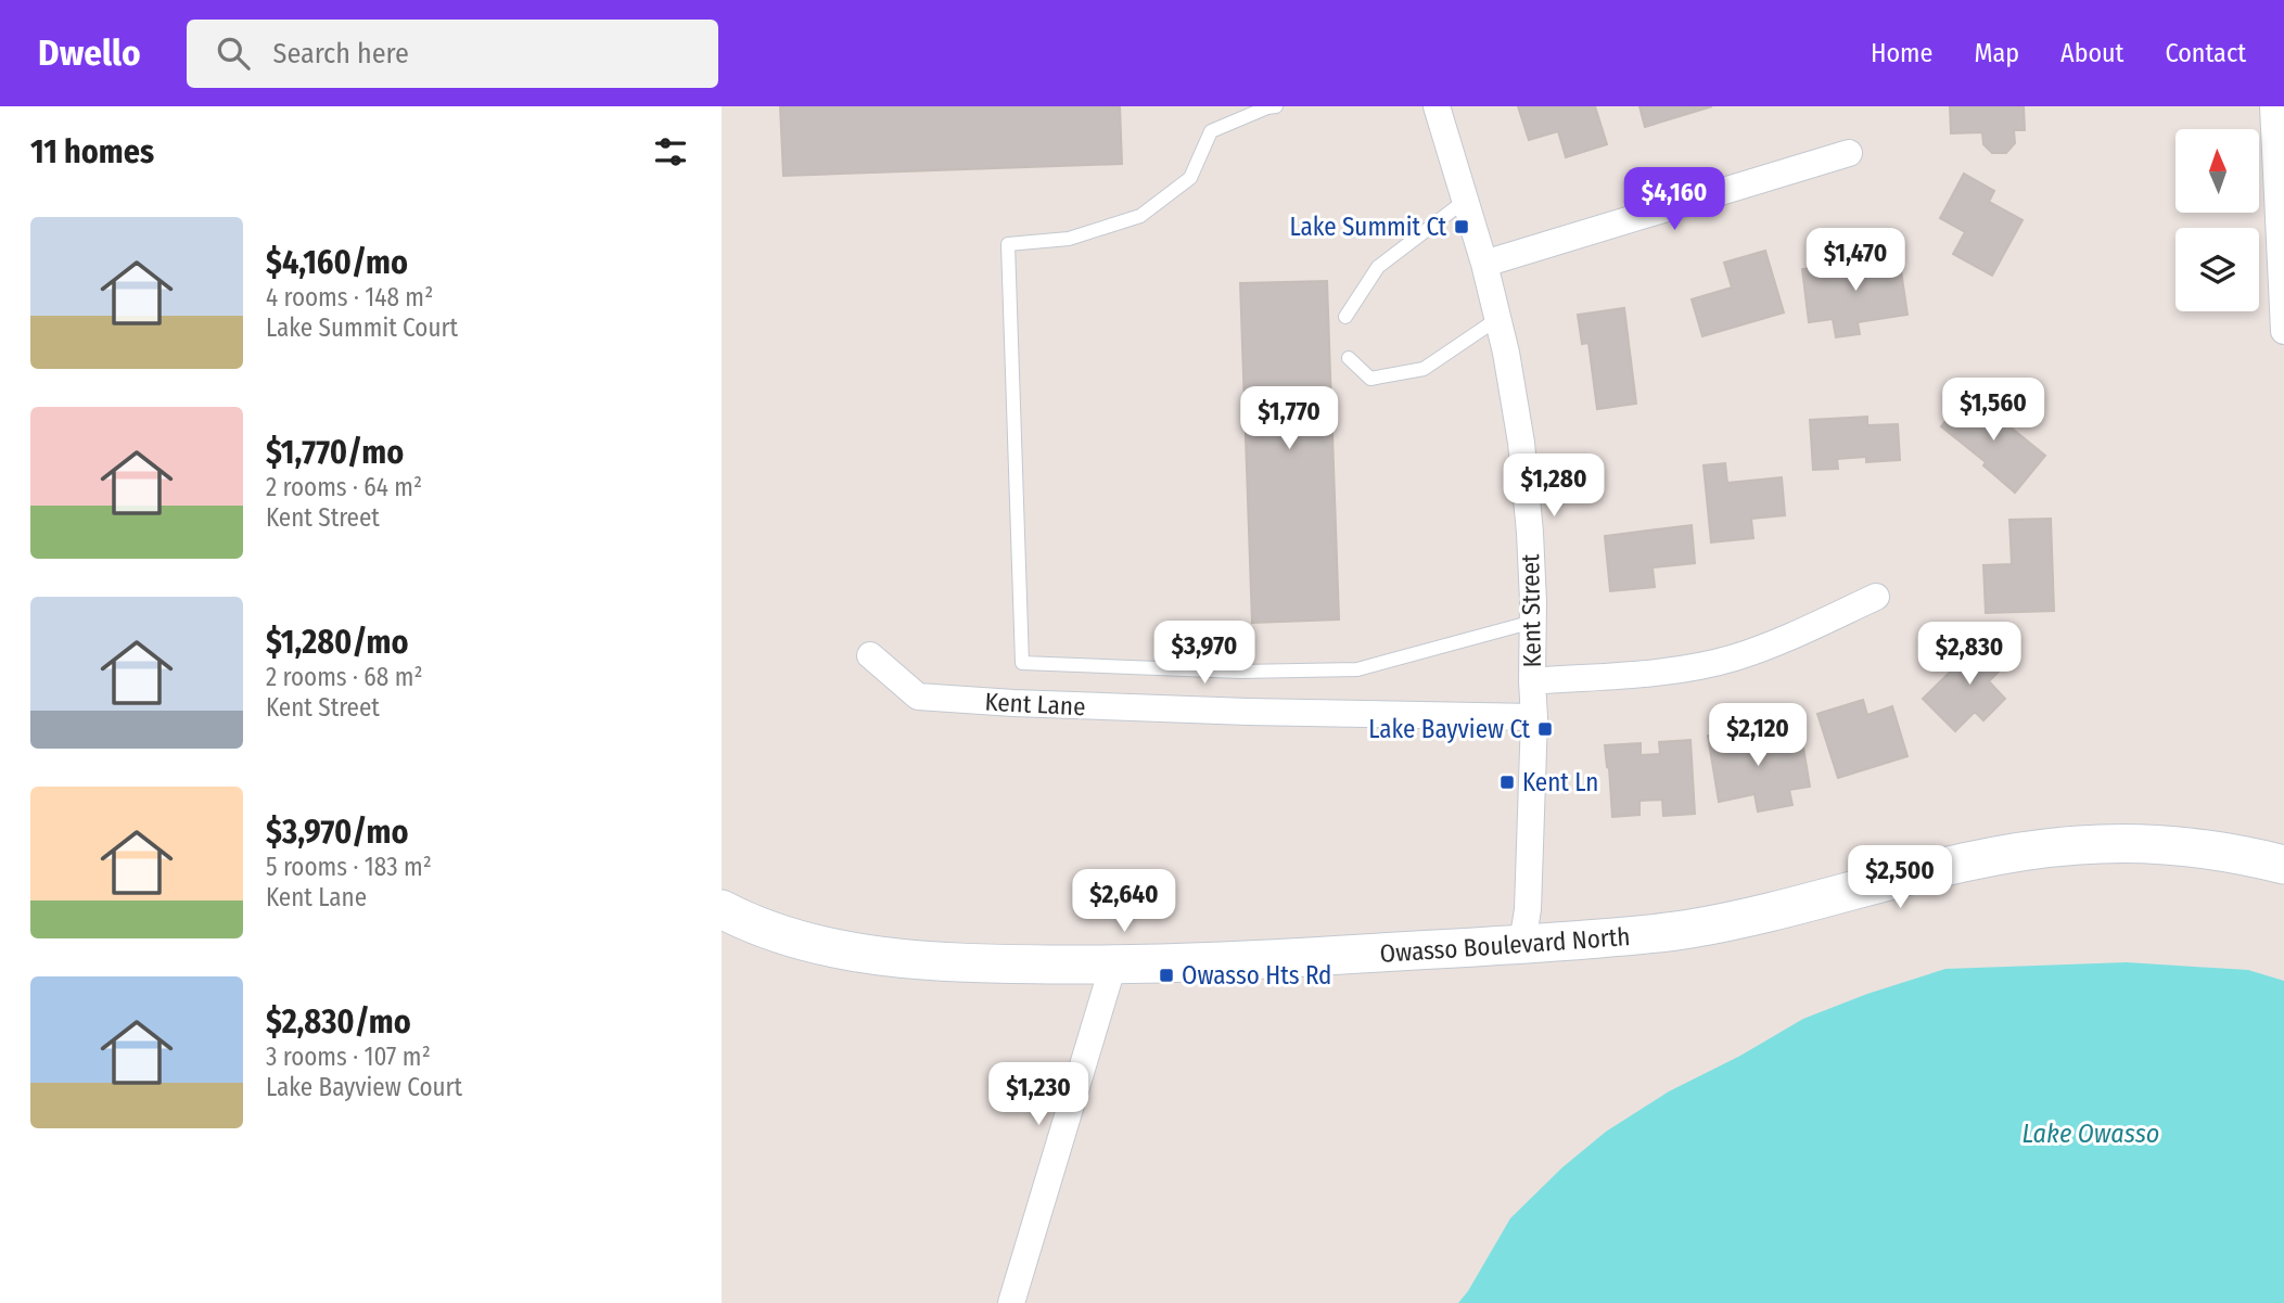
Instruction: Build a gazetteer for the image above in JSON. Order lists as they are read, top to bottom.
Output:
{
  "streets": {
    "street": ["Kent Street", "Kent Lane", "Owasso Boulevard North"]
  },
  "crossings": [
    ["Kent Street", "Kent Lane"],
    ["Kent Street", "Owasso Boulevard North"]
  ],
  "water": ["Lake Owasso"],
  "places": {
    "transit": [
      "Lake Summit Ct",
      "Lake Bayview Ct",
      "Kent Ln",
      "Owasso Hts Rd"
    ]
  },
  "north": "top",
  "page": {
    "header": "Dwello",
    "search": "Search here",
    "nav": [
      "Home",
      "Map",
      "About",
      "Contact"
    ],
    "heading": "11 homes",
    "price": [
      "$4,160",
      "$1,470",
      "$1,560",
      "$1,770",
      "$1,280",
      "$3,970",
      "$2,830",
      "$2,120",
      "$2,500",
      "$2,640",
      "$1,230"
    ],
    "list": [
      {
        "name": "$4,160/mo",
        "note": "4 rooms · 148 m² · Lake Summit Court"
      },
      {
        "name": "$1,770/mo",
        "note": "2 rooms · 64 m² · Kent Street"
      },
      {
        "name": "$1,280/mo",
        "note": "2 rooms · 68 m² · Kent Street"
      },
      {
        "name": "$3,970/mo",
        "note": "5 rooms · 183 m² · Kent Lane"
      },
      {
        "name": "$2,830/mo",
        "note": "3 rooms · 107 m² · Lake Bayview Court"
      }
    ]
  }
}
